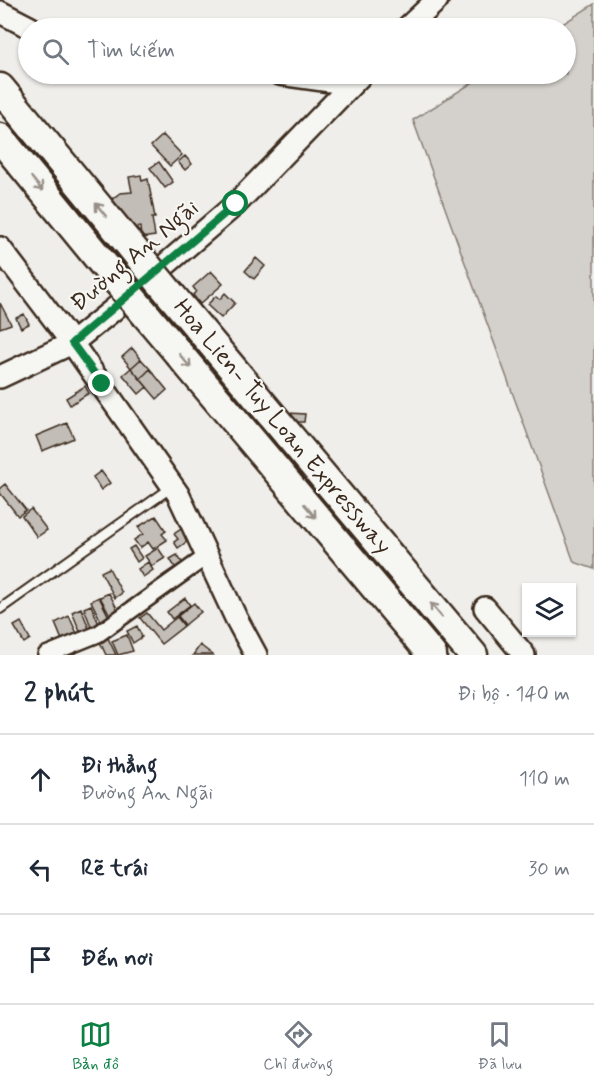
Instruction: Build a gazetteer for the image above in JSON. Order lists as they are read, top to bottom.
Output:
{
  "streets": {
    "highway": ["Hoa Lien- Tuy Loan Expressway"],
    "main road": ["Đường An Ngãi"]
  },
  "page": {
    "search": "Tìm kiếm",
    "heading": ["2 phút", "Đi bộ · 140 m"],
    "list": [
      ["Đi thẳng", "Đường An Ngãi", "110 m"],
      ["Rẽ trái", "30 m"],
      "Đến nơi"
    ],
    "nav": ["Bản đồ", "Chỉ đường", "Đã lưu"]
  }
}
